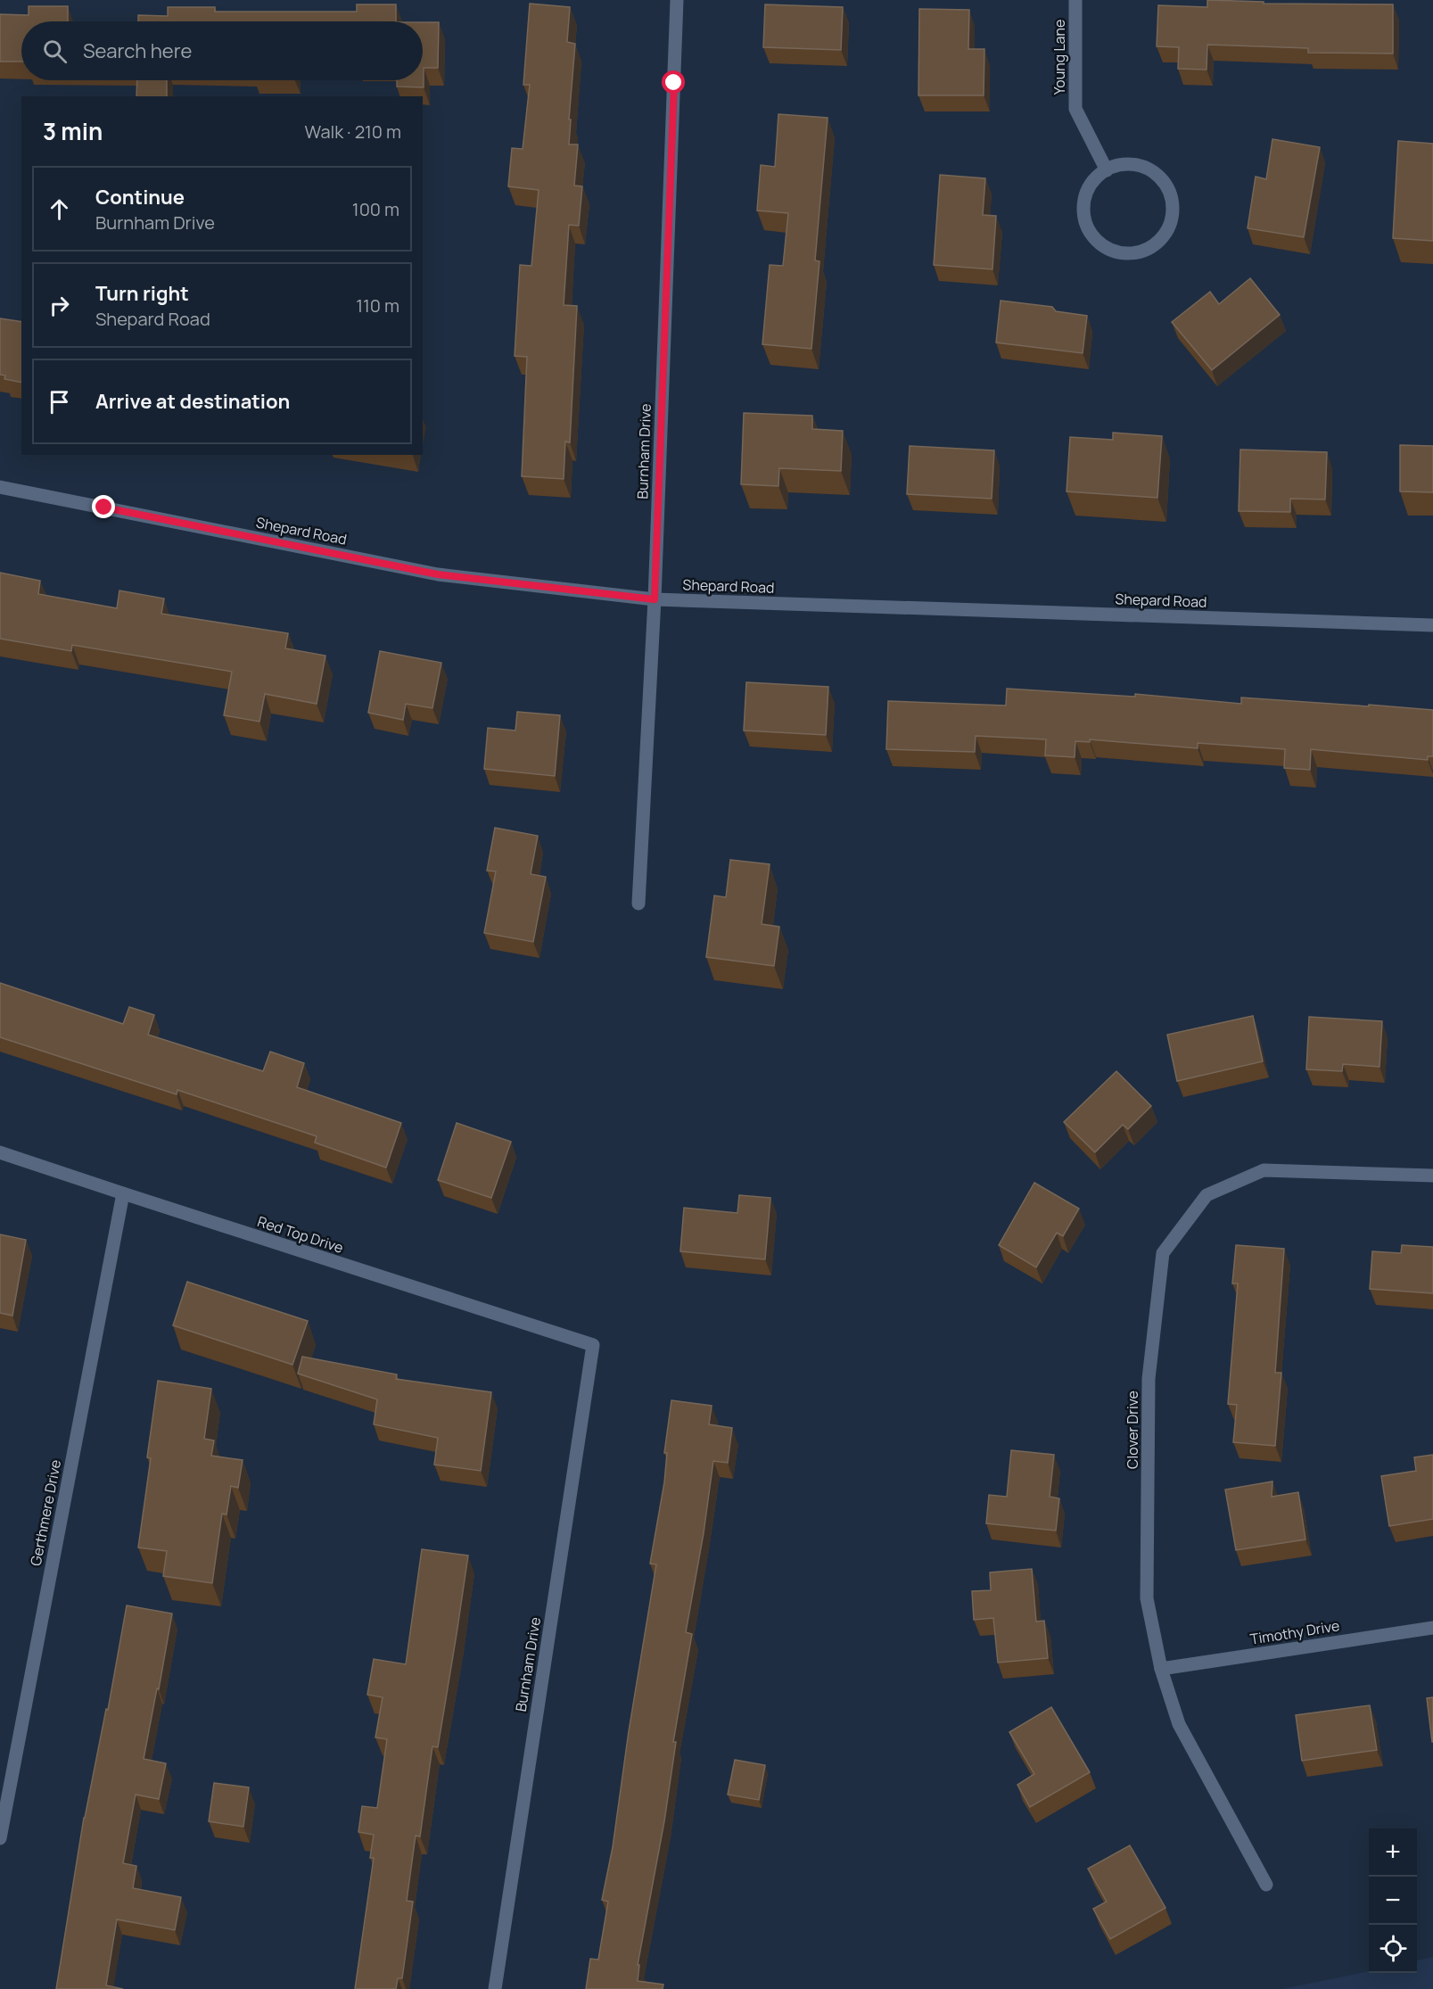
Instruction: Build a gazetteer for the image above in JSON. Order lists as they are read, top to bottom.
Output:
{
  "streets": {
    "street": [
      "Young Lane",
      "Burnham Drive",
      "Shepard Road",
      "Red Top Drive",
      "Clover Drive",
      "Gerthmere Drive",
      "Timothy Drive"
    ]
  },
  "crossings": [
    ["Burnham Drive", "Shepard Road"],
    ["Burnham Drive", "Red Top Drive"],
    ["Red Top Drive", "Gerthmere Drive"],
    ["Clover Drive", "Timothy Drive"]
  ],
  "page": {
    "search": "Search here",
    "heading": ["3 min", "Walk · 210 m"],
    "list": [
      ["Continue", "Burnham Drive", "100 m"],
      ["Turn right", "Shepard Road", "110 m"],
      "Arrive at destination"
    ],
    "map_buttons": ["+", "−"]
  }
}
